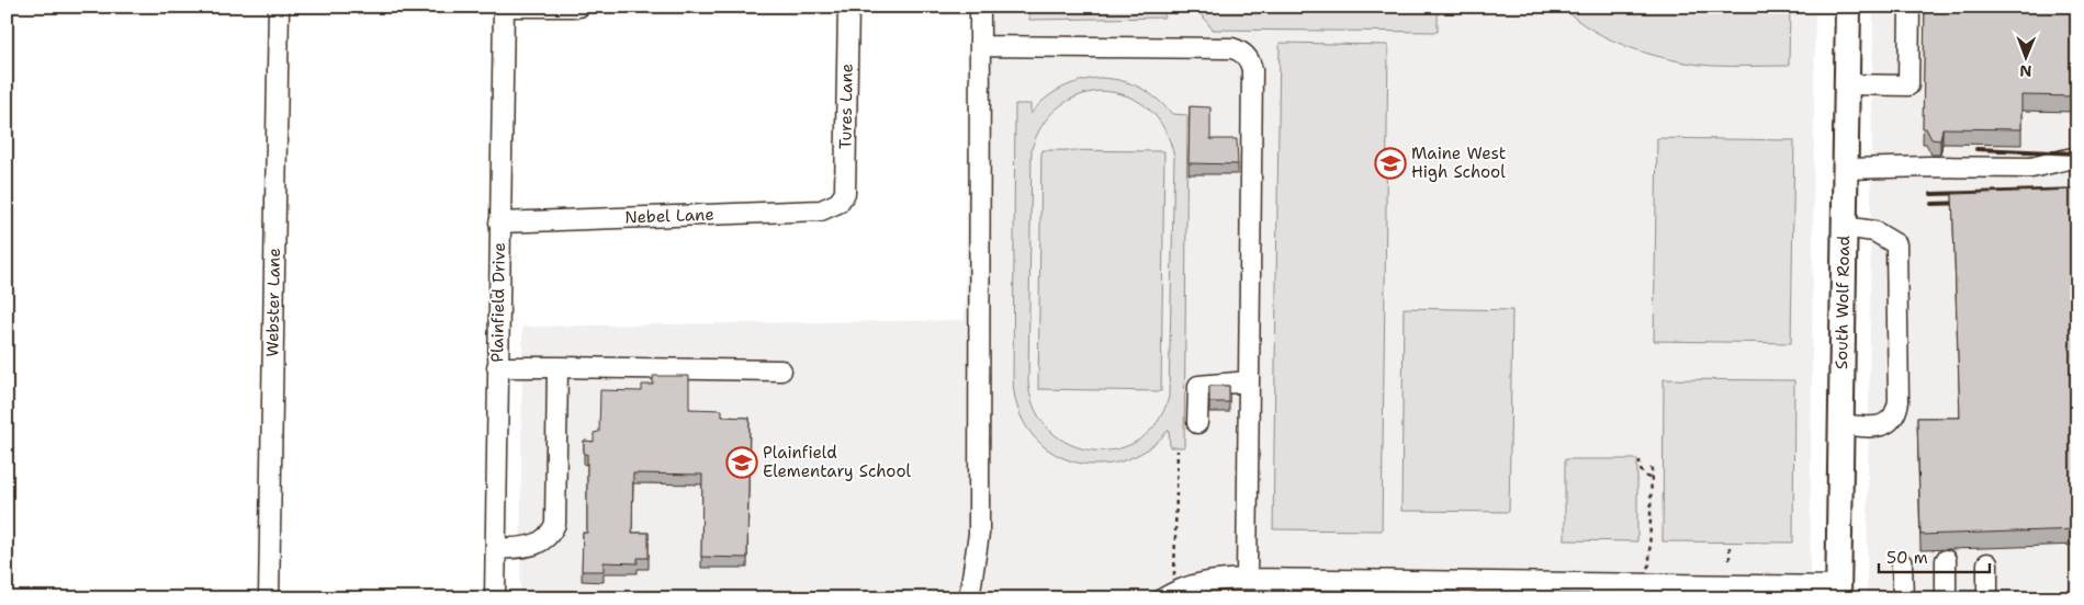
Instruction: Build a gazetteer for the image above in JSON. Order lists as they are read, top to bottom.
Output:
{
  "streets": {
    "main road": ["South Wolf Road"],
    "street": [
      "Tures Lane",
      "Nebel Lane",
      "Webster Lane",
      "Plainfield Drive"
    ]
  },
  "crossings": [
    ["Tures Lane", "Nebel Lane"],
    ["Nebel Lane", "Plainfield Drive"]
  ],
  "places": {
    "school or university": ["Maine West High School", "Plainfield Elementary School"]
  },
  "scale_bar": "50 m",
  "north": "bottom"
}
